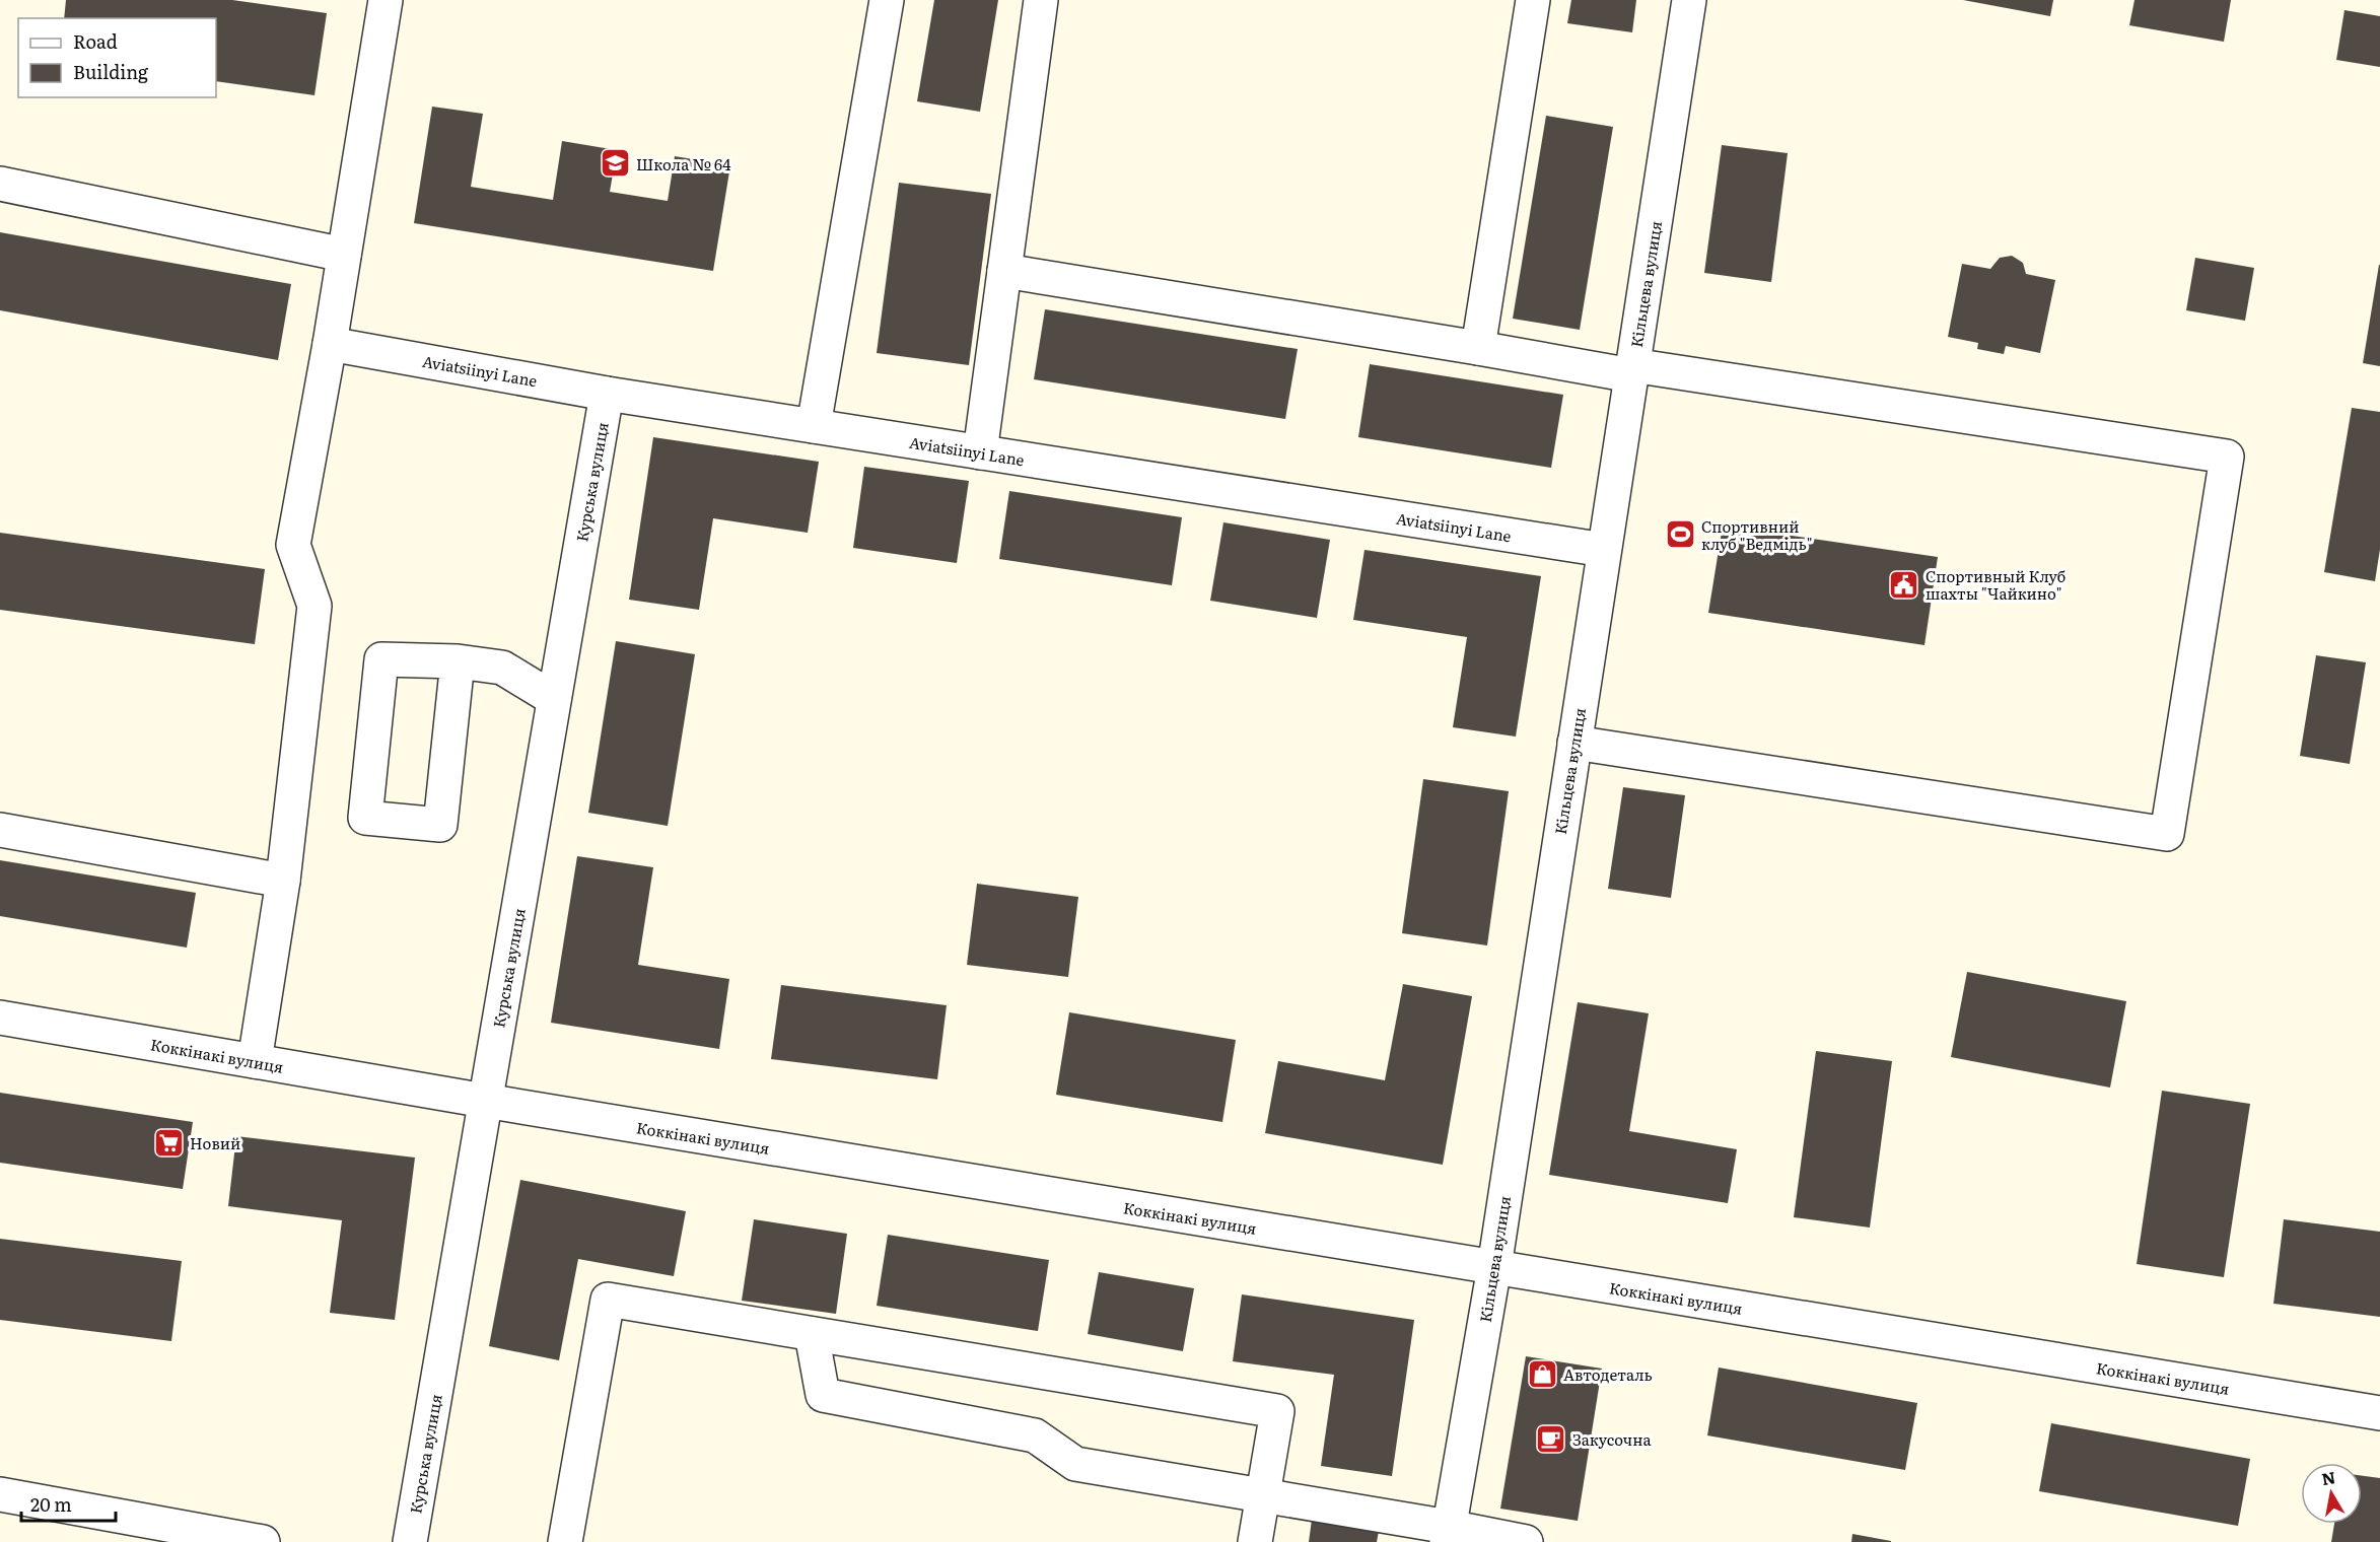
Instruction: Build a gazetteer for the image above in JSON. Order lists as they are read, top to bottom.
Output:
{
  "streets": {
    "street": [
      "Кільцева вулиця",
      "Aviatsiinyi Lane",
      "Курська вулиця",
      "Коккінакі вулиця"
    ]
  },
  "crossings": [
    ["Кільцева вулиця", "Aviatsiinyi Lane"],
    ["Кільцева вулиця", "Коккінакі вулиця"],
    ["Aviatsiinyi Lane", "Курська вулиця"],
    ["Курська вулиця", "Коккінакі вулиця"]
  ],
  "places": {
    "school or university": ["Школа № 64"],
    "sports": ["Спортивний клуб \"Ведмідь\""],
    "public building": ["Спортивный Клуб шахты \"Чайкино\""],
    "supermarket": ["Новий"],
    "shop": ["Автодеталь"],
    "cafe": ["Закусочна"]
  },
  "legend": ["Road", "Building"],
  "scale_bar": "20 m",
  "north": "top"
}
